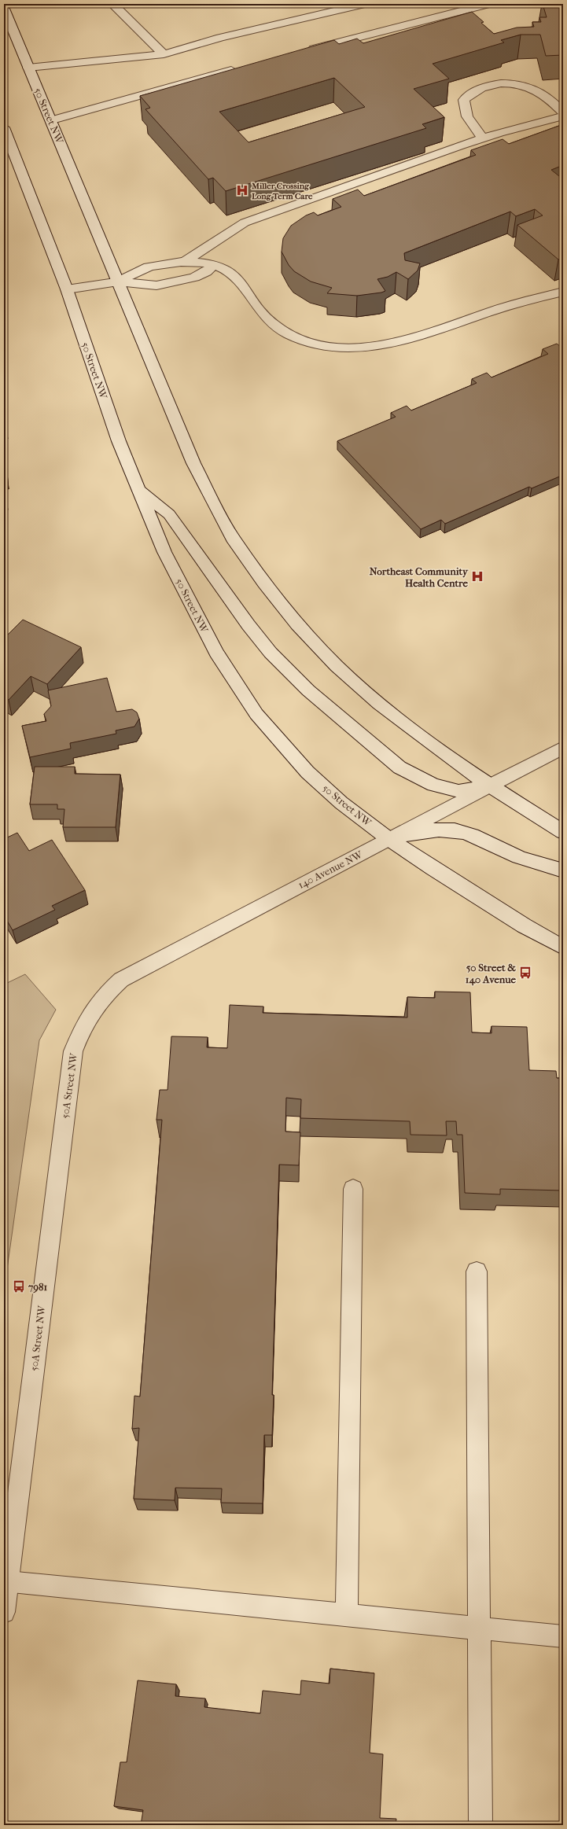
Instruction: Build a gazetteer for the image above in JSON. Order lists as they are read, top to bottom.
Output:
{
  "streets": {
    "main road": ["50 Street NW", "140 Avenue NW", "50A Street NW"]
  },
  "crossings": [
    ["50 Street NW", "140 Avenue NW"],
    ["140 Avenue NW", "50A Street NW"]
  ],
  "places": {
    "hospital": ["Miller Crossing Long Term Care", "Northeast Community Health Centre"],
    "bus stop": ["50 Street & 140 Avenue", "7981"]
  }
}
